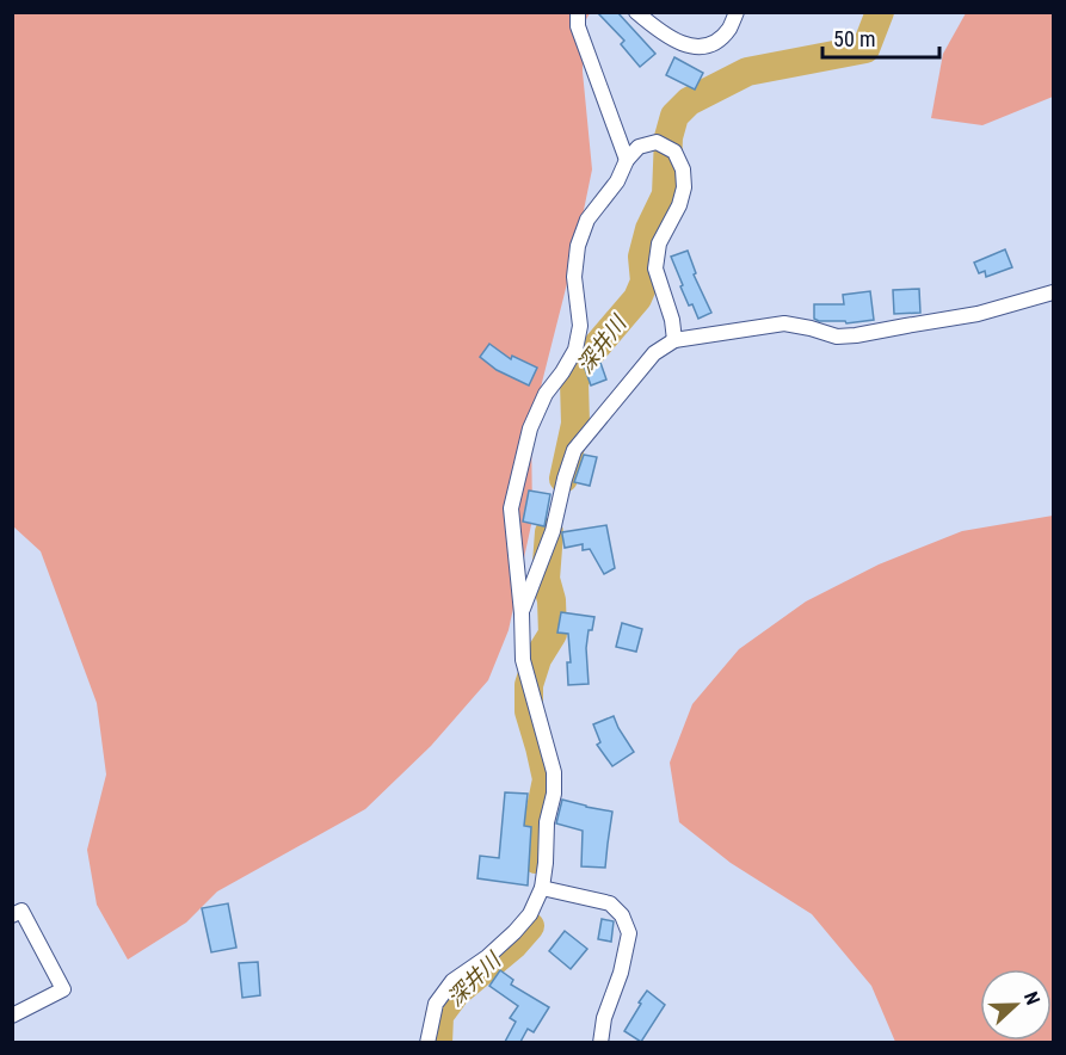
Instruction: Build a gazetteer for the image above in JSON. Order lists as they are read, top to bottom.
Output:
{
  "water": ["深井川"],
  "scale_bar": "50 m",
  "north": "right"
}
